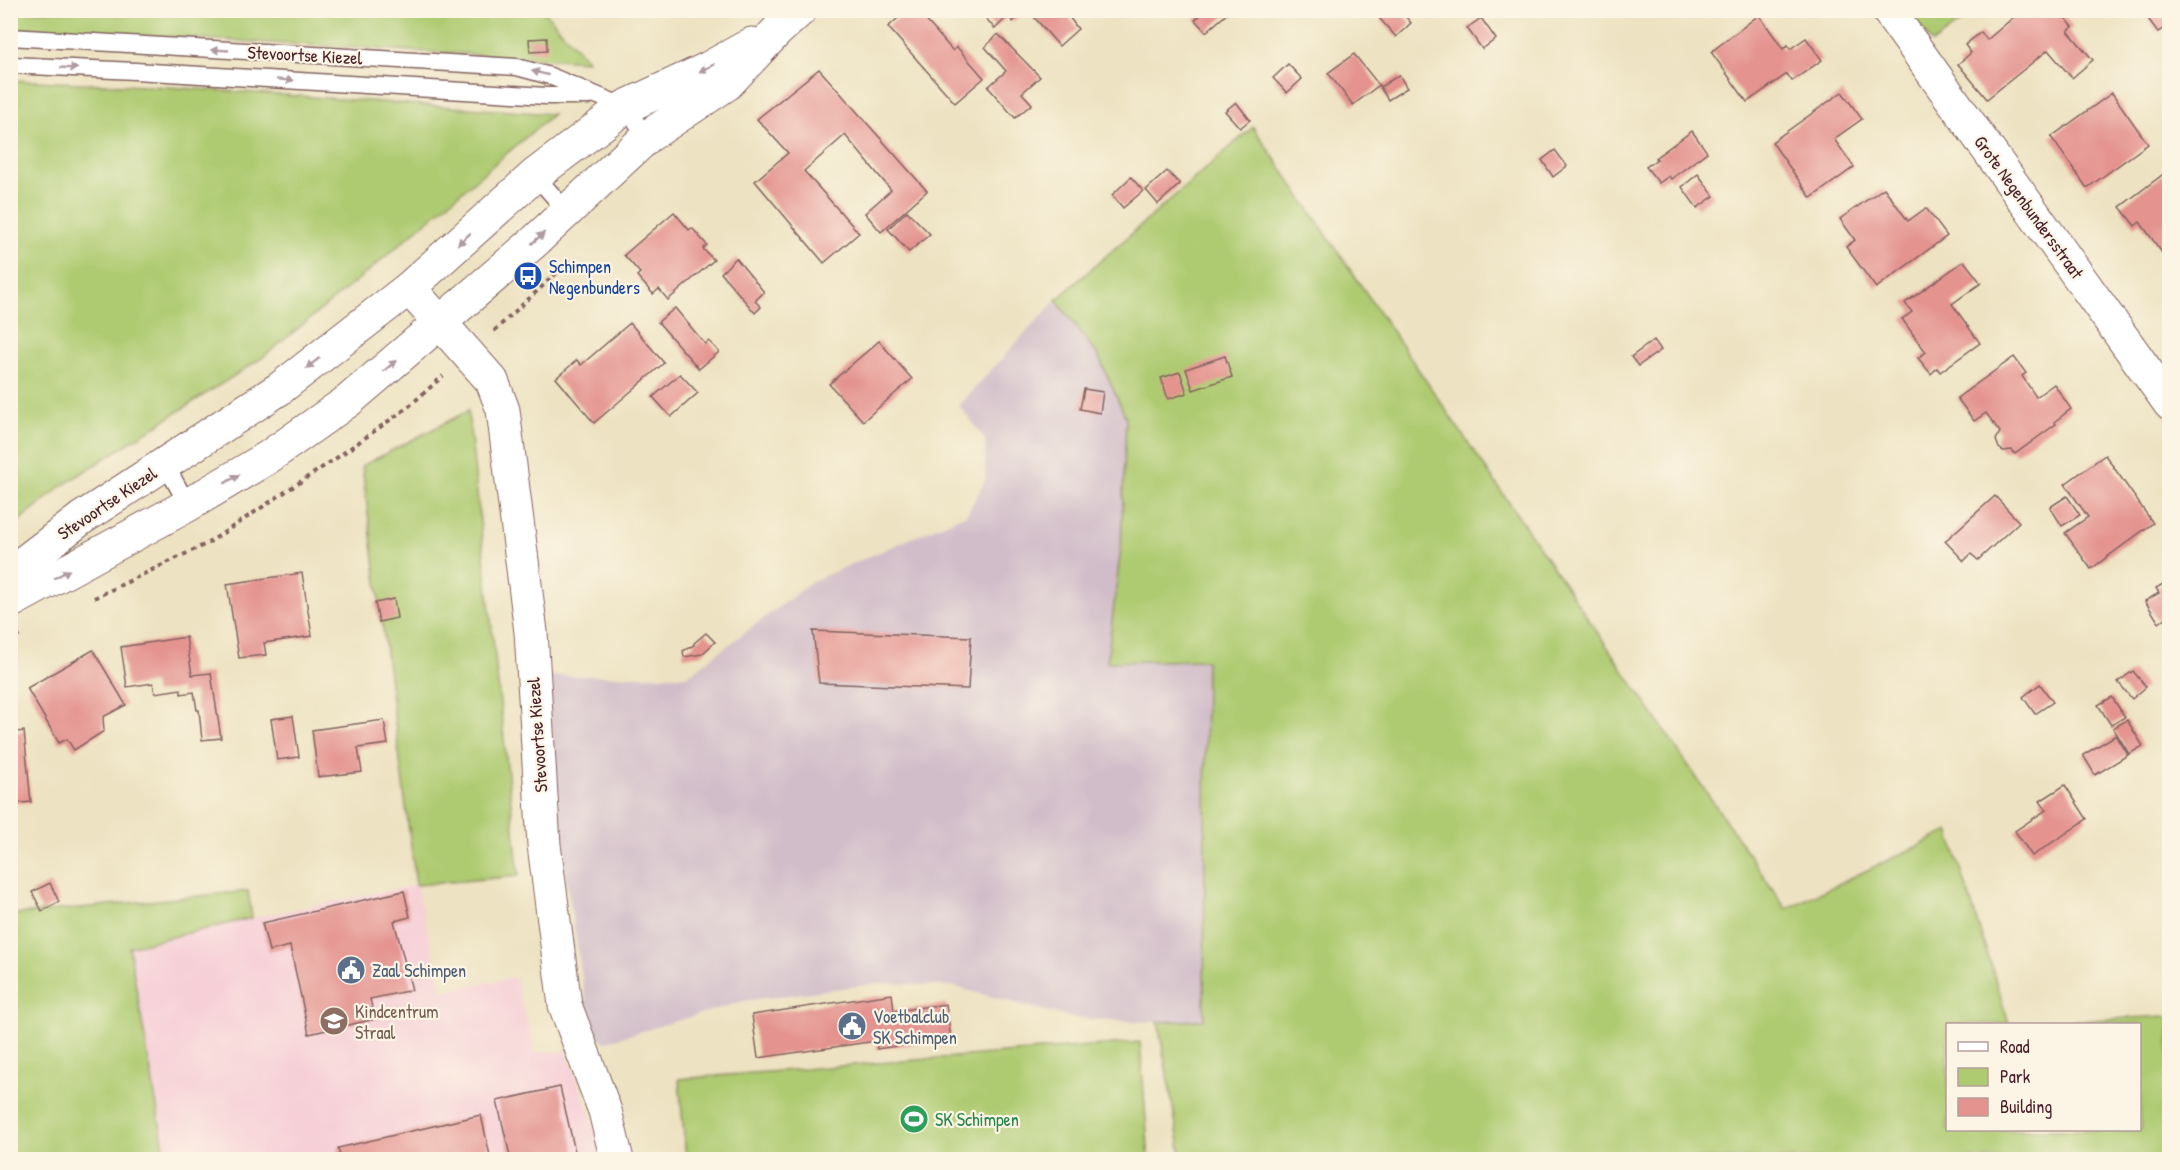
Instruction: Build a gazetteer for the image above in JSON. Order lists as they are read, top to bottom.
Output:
{
  "streets": {
    "main road": ["Stevoortse Kiezel", "Grote Negenbundersstraat"]
  },
  "places": {
    "bus stop": ["Schimpen Negenbunders"],
    "public building": ["Zaal Schimpen", "Voetbalclub SK Schimpen"],
    "school or university": ["Kindcentrum Straal"],
    "sports": ["SK Schimpen"]
  },
  "legend": ["Road", "Park", "Building"]
}
